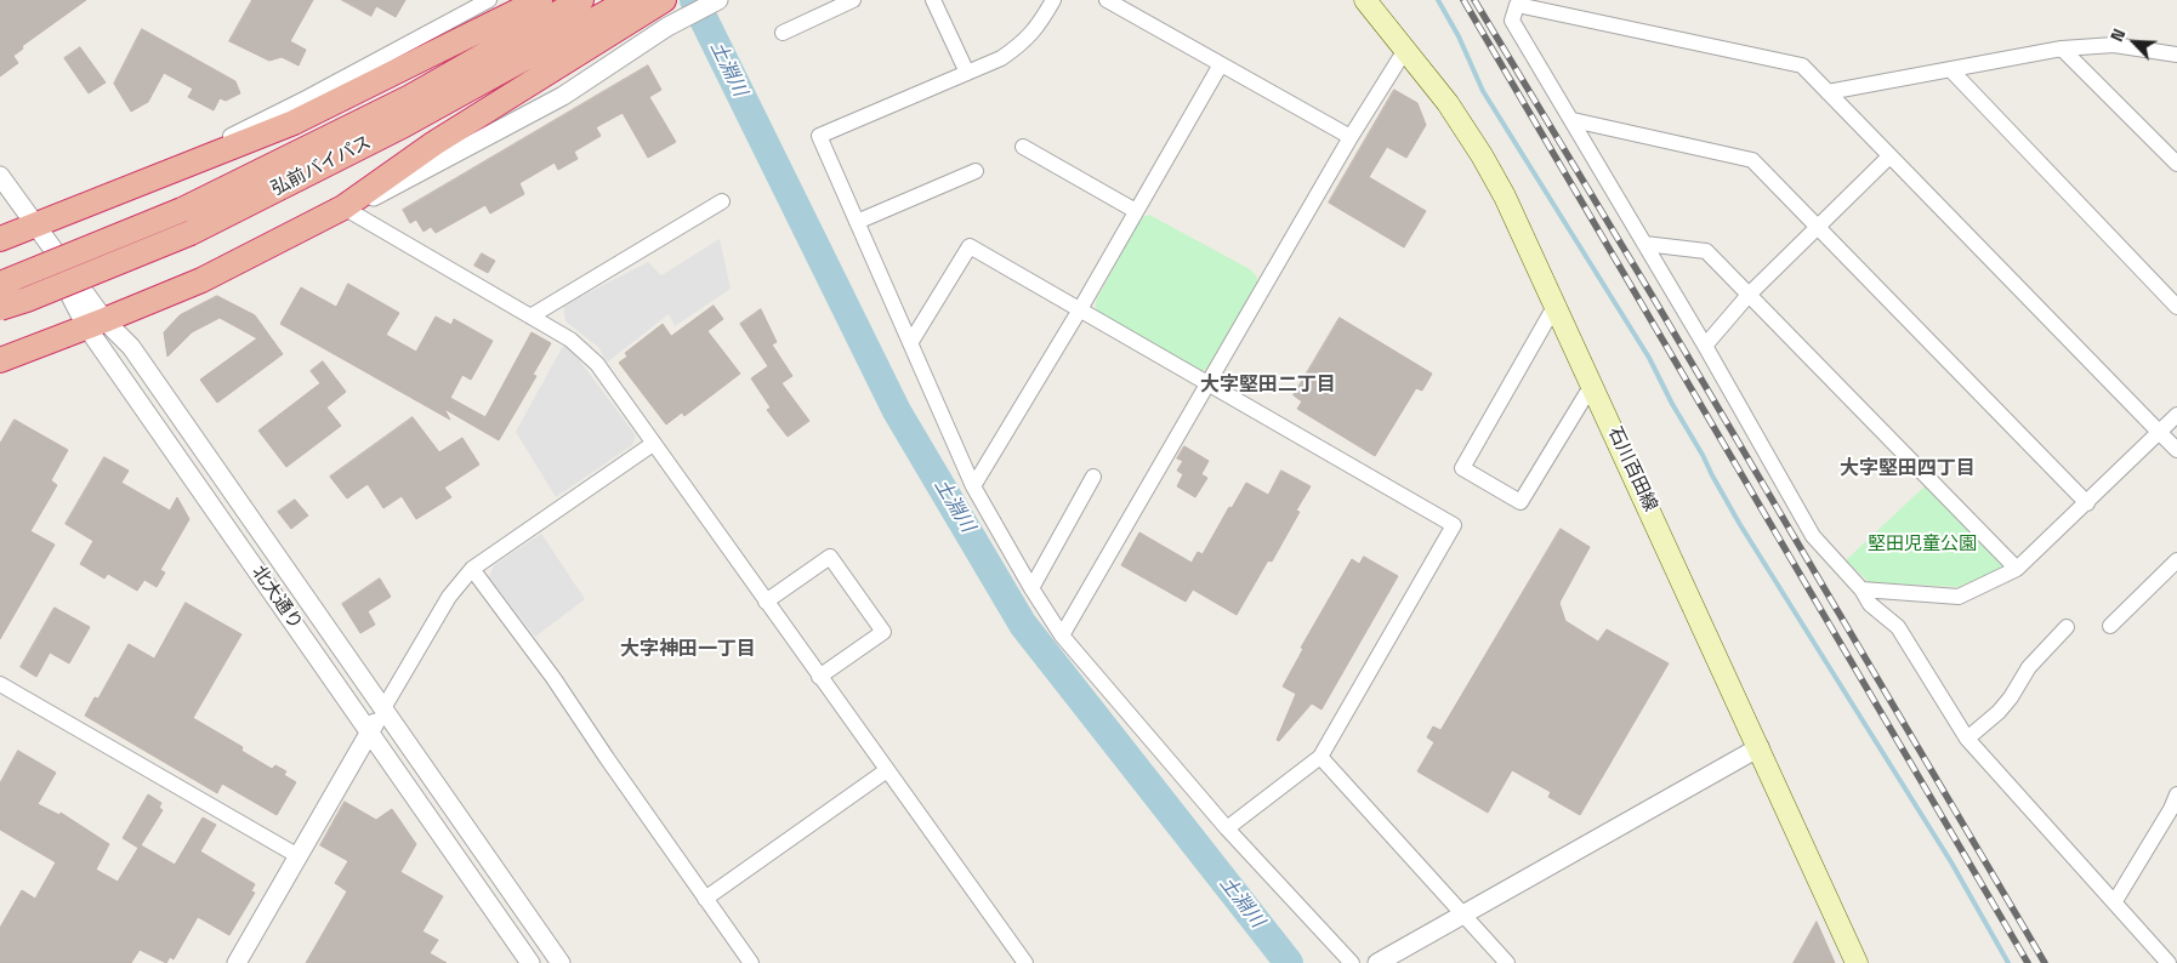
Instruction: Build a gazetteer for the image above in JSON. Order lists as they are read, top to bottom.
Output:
{
  "streets": {
    "highway": ["弘前バイパス"],
    "main road": ["石川百田線"],
    "street": ["北大通り"]
  },
  "districts": ["大字堅田二丁目", "大字堅田四丁目", "大字神田一丁目"],
  "water": ["土淵川"],
  "parks": ["堅田児童公園"],
  "north": "top left"
}
